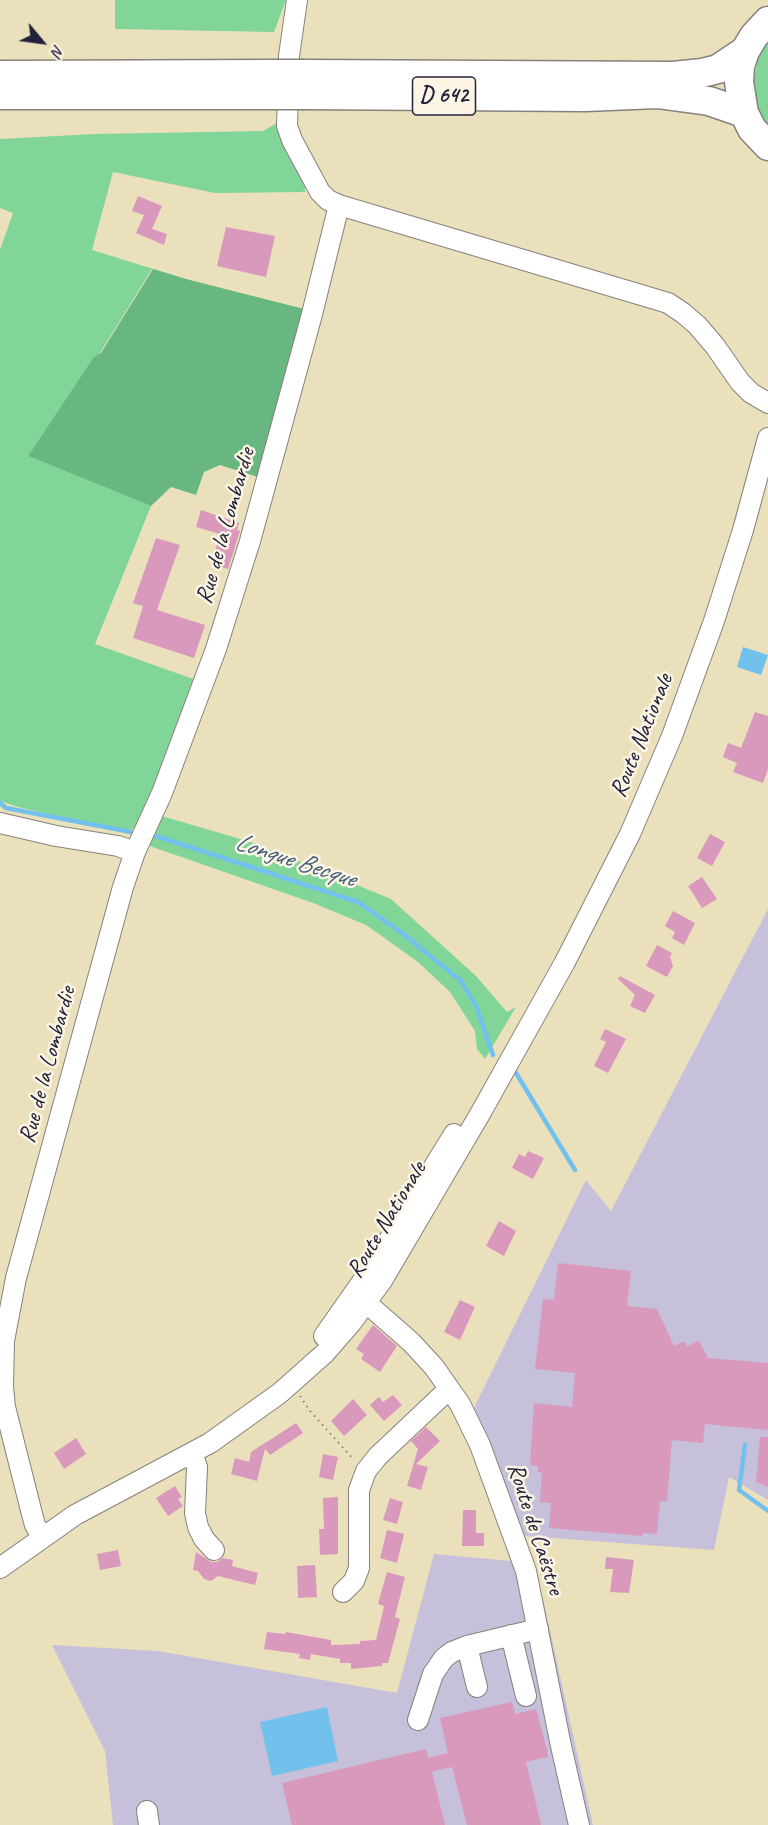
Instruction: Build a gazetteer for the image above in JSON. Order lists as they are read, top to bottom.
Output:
{
  "streets": {
    "highway": ["D 642"],
    "street": ["Rue de la Lombardie", "Route Nationale", "Route de Caëstre"]
  },
  "crossings": [
    ["Rue de la Lombardie", "Route Nationale"],
    ["Route Nationale", "Route de Caëstre"]
  ],
  "water": ["Longue Becque"],
  "north": "bottom right"
}
